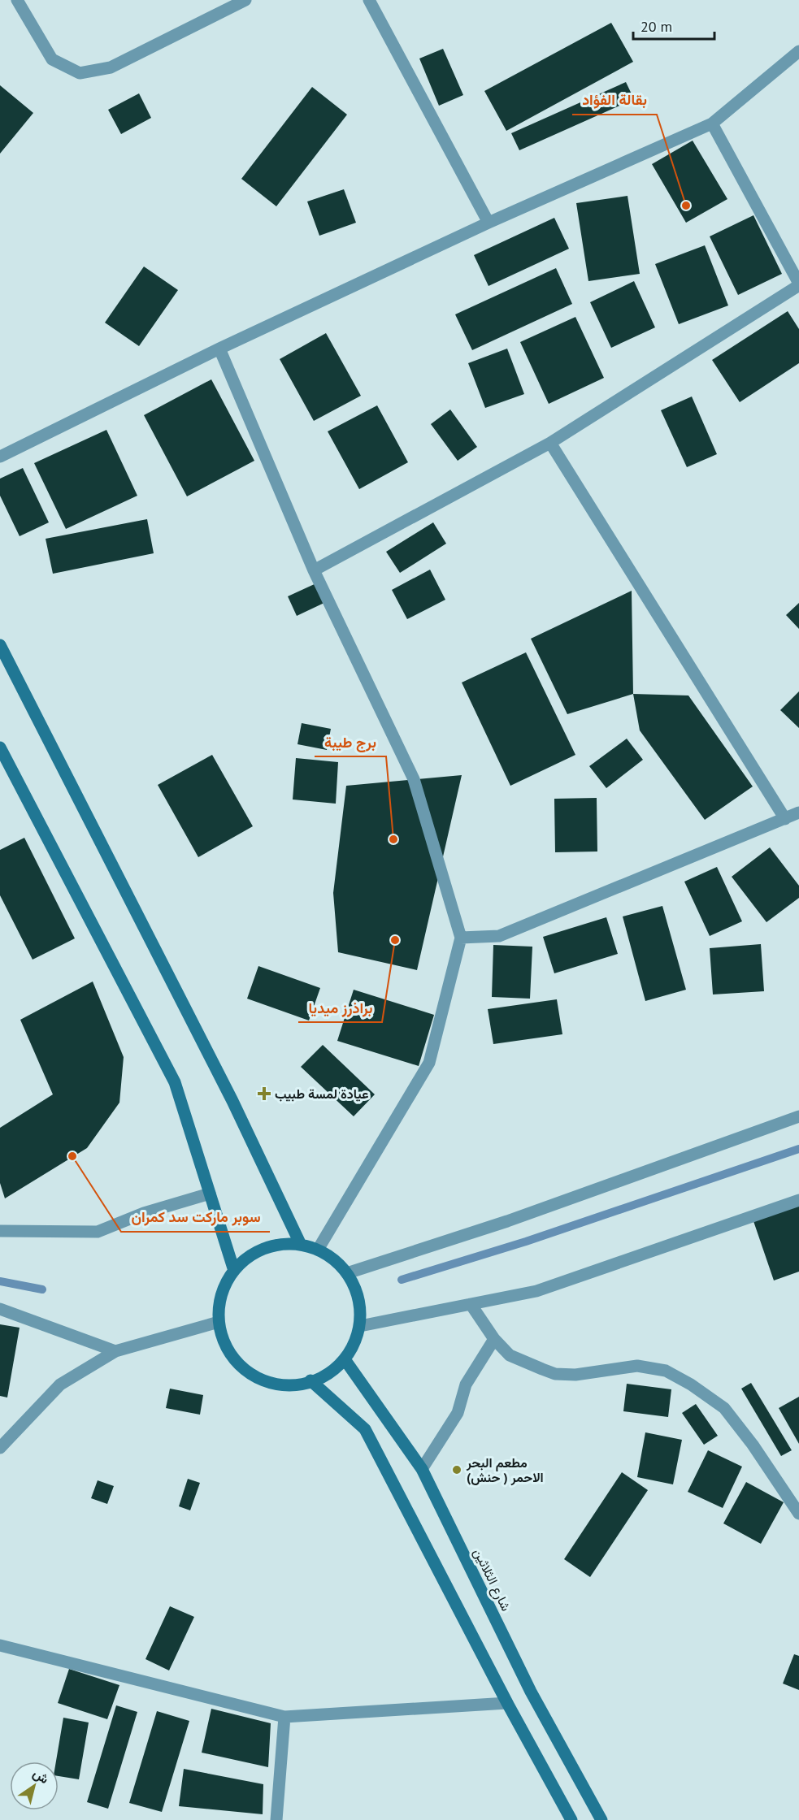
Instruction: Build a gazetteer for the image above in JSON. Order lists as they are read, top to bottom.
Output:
{
  "streets": {
    "main road": ["شارع الثلاثين"]
  },
  "places": {
    "other": [
      "بقالة الفؤاد",
      "برج طيبة",
      "براذرز ميديا",
      "سوبر ماركت سد كمران",
      "مطعم البحر الاحمر ( حنش)"
    ],
    "health": ["عيادة لمسة طبيب"]
  },
  "scale_bar": "20 m",
  "north": "top right"
}
